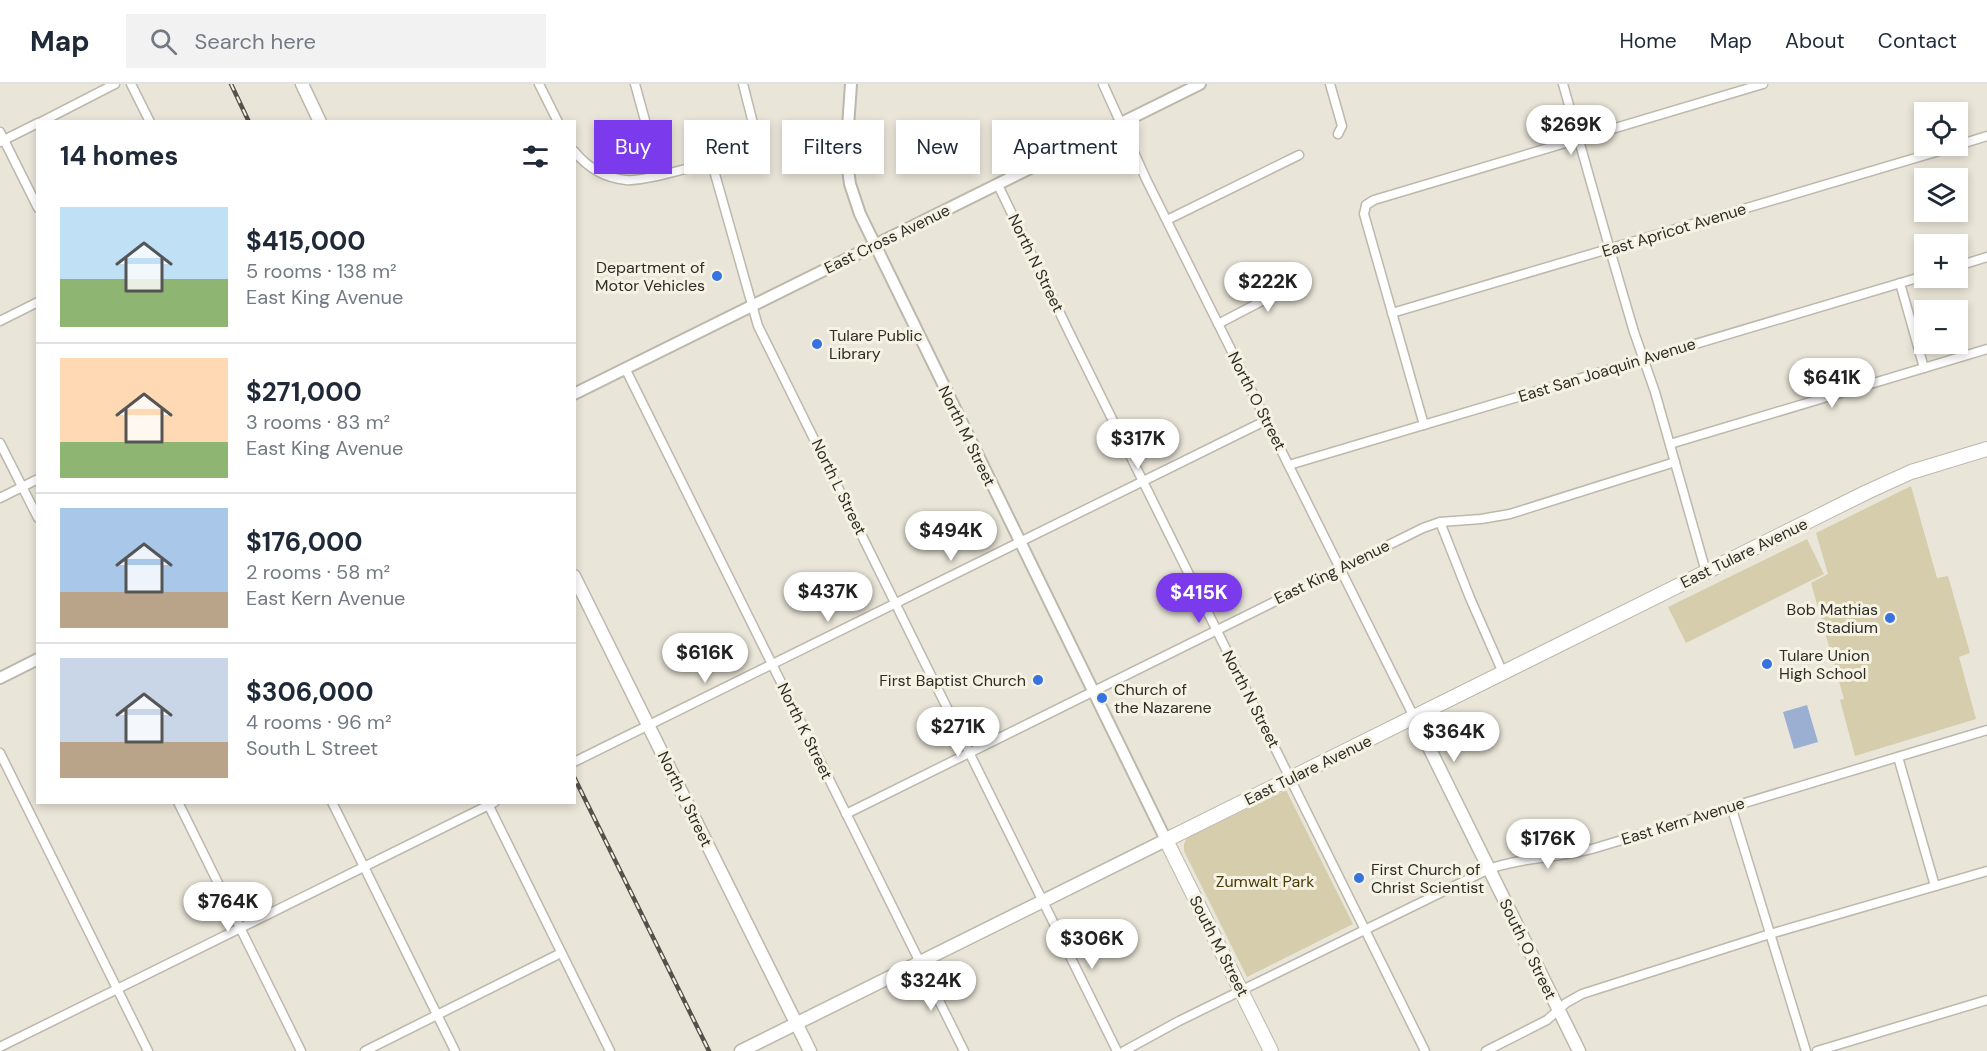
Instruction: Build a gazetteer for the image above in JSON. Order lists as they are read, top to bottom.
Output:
{
  "streets": {
    "main road": [
      "East Tulare Avenue",
      "North J Street",
      "South M Street",
      "South O Street"
    ],
    "street": [
      "East Apricot Avenue",
      "East Cross Avenue",
      "North N Street",
      "East San Joaquin Avenue",
      "North O Street",
      "North M Street",
      "North L Street",
      "East King Avenue",
      "North K Street",
      "East Kern Avenue"
    ]
  },
  "crossings": [
    ["East Cross Avenue", "North N Street"],
    ["East Cross Avenue", "North M Street"],
    ["East Cross Avenue", "North L Street"],
    ["East Cross Avenue", "North K Street"],
    ["North N Street", "East Tulare Avenue"],
    ["North N Street", "East King Avenue"],
    ["North N Street", "East Kern Avenue"],
    ["East San Joaquin Avenue", "North O Street"],
    ["North O Street", "East Tulare Avenue"],
    ["North O Street", "East King Avenue"],
    ["North O Street", "South O Street"],
    ["North M Street", "East Tulare Avenue"],
    ["North M Street", "East King Avenue"],
    ["North M Street", "South M Street"],
    ["North L Street", "East Tulare Avenue"],
    ["North L Street", "East King Avenue"],
    ["North L Street", "East Kern Avenue"],
    ["East Tulare Avenue", "North K Street"],
    ["East Tulare Avenue", "North J Street"],
    ["East Tulare Avenue", "South M Street"],
    ["East Tulare Avenue", "South O Street"],
    ["East King Avenue", "North K Street"],
    ["East Kern Avenue", "South M Street"],
    ["East Kern Avenue", "South O Street"]
  ],
  "parks": ["Zumwalt Park"],
  "places": [
    "Department of Motor Vehicles",
    "Tulare Public Library",
    "Bob Mathias Stadium",
    "Tulare Union High School",
    "First Baptist Church",
    "Church of the Nazarene",
    "First Church of Christ Scientist"
  ],
  "page": {
    "header": "Map",
    "search": "Search here",
    "nav": [
      "Home",
      "Map",
      "About",
      "Contact"
    ],
    "map_buttons": ["+", "−"],
    "price": [
      "$269K",
      "$222K",
      "$641K",
      "$317K",
      "$494K",
      "$437K",
      "$415K",
      "$616K",
      "$271K",
      "$364K",
      "$176K",
      "$764K",
      "$306K",
      "$324K"
    ],
    "chip": [
      "Buy",
      "Rent",
      "Filters",
      "New",
      "Apartment"
    ],
    "heading": "14 homes",
    "list": [
      {
        "name": "$415,000",
        "note": "5 rooms · 138 m² · East King Avenue"
      },
      {
        "name": "$271,000",
        "note": "3 rooms · 83 m² · East King Avenue"
      },
      {
        "name": "$176,000",
        "note": "2 rooms · 58 m² · East Kern Avenue"
      },
      {
        "name": "$306,000",
        "note": "4 rooms · 96 m² · South L Street"
      }
    ]
  }
}
